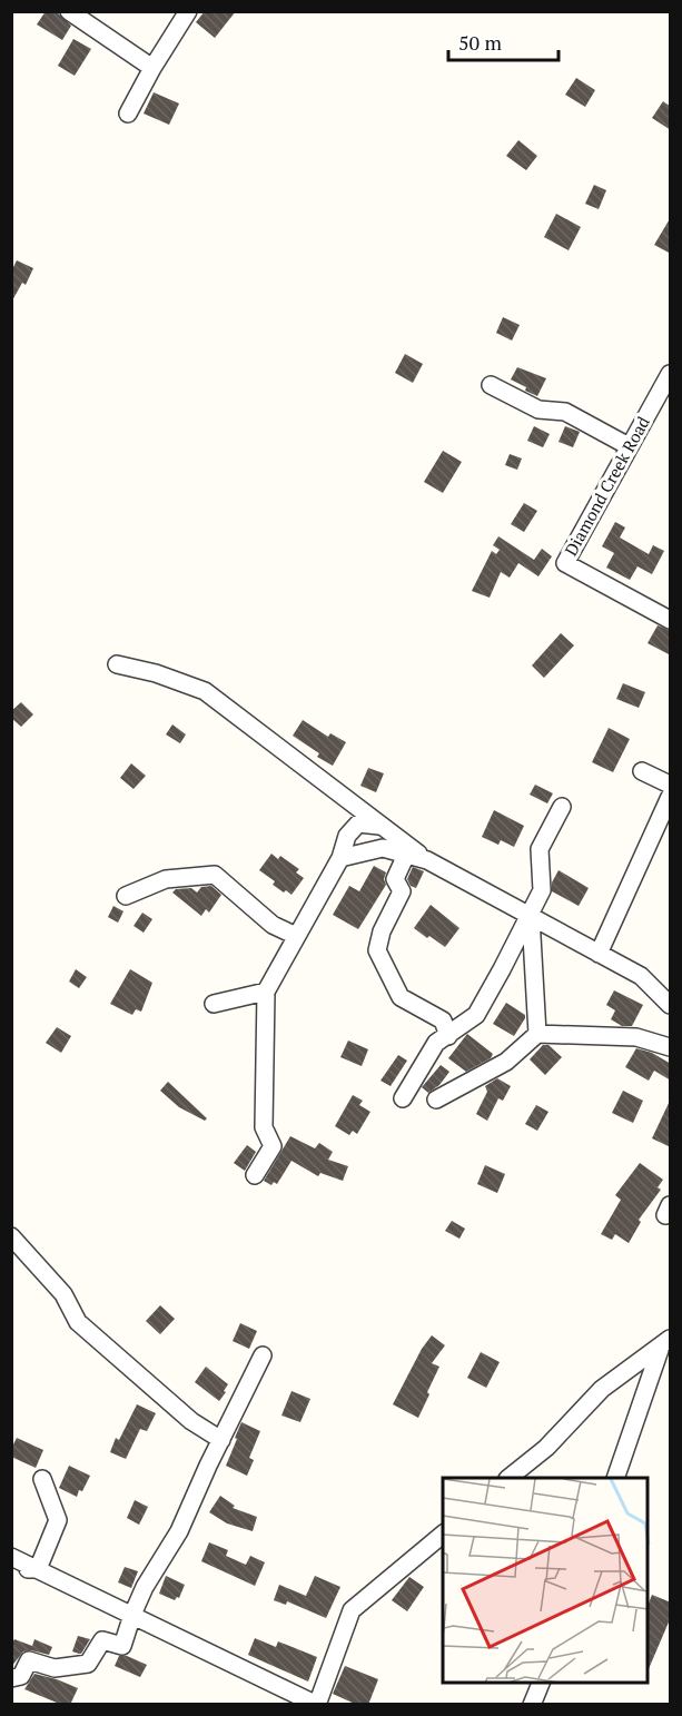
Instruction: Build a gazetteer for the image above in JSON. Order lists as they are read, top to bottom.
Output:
{
  "streets": {
    "street": ["Diamond Creek Road"]
  },
  "scale_bar": "50 m"
}
